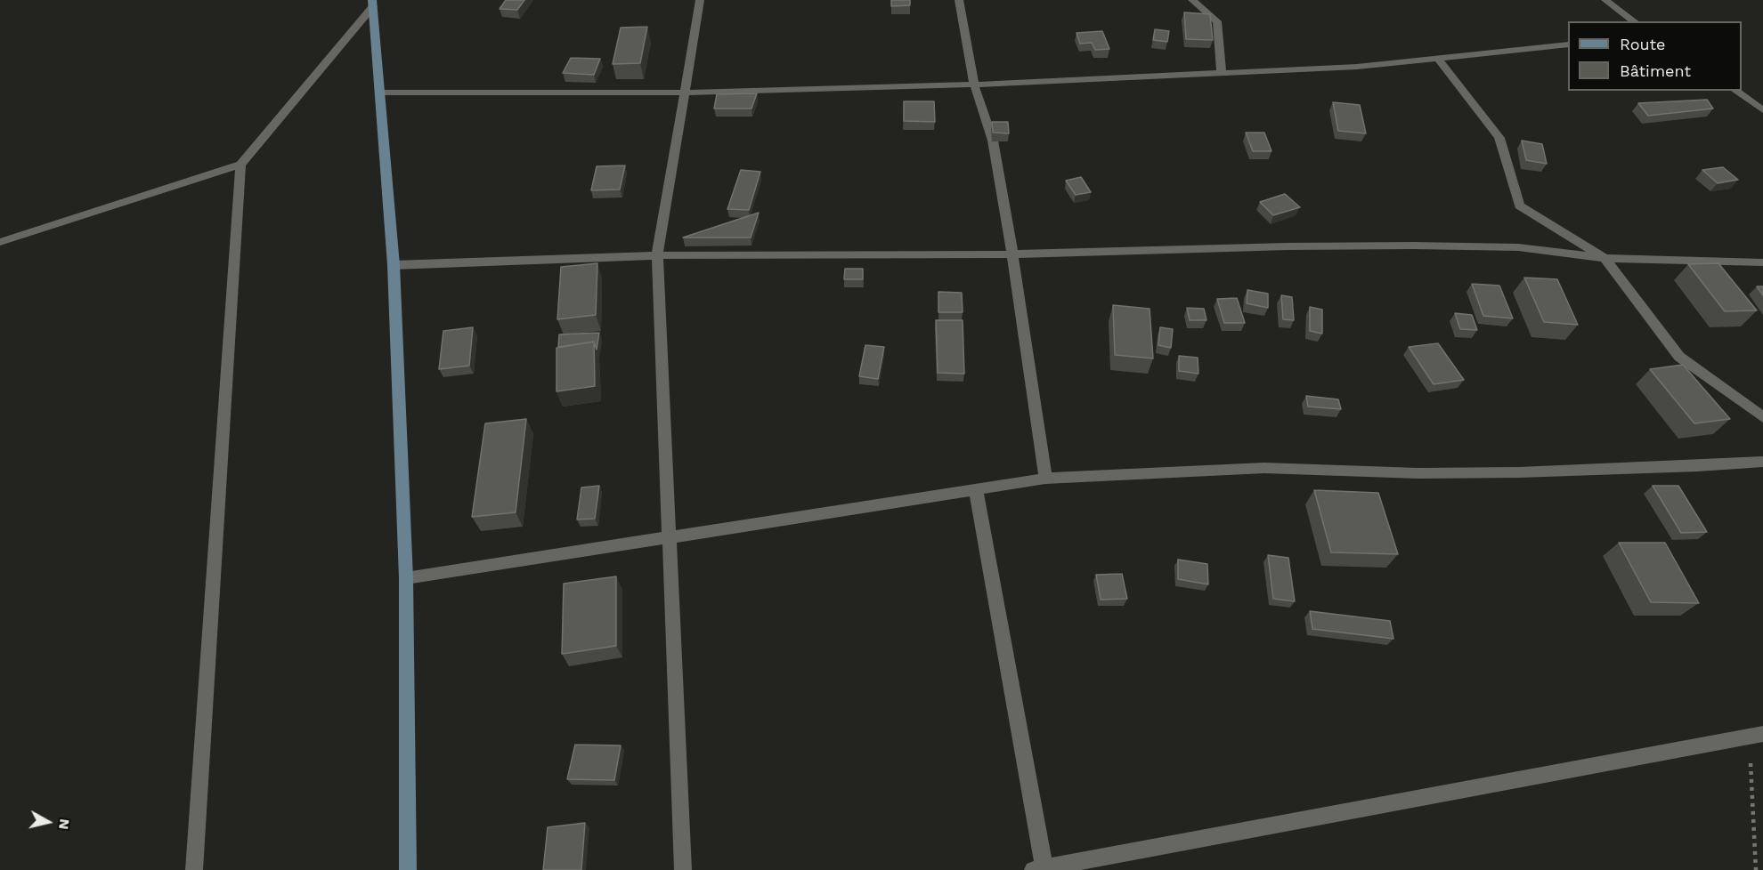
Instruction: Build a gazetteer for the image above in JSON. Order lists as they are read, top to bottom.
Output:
{
  "legend": ["Route", "Bâtiment"],
  "north": "right"
}
